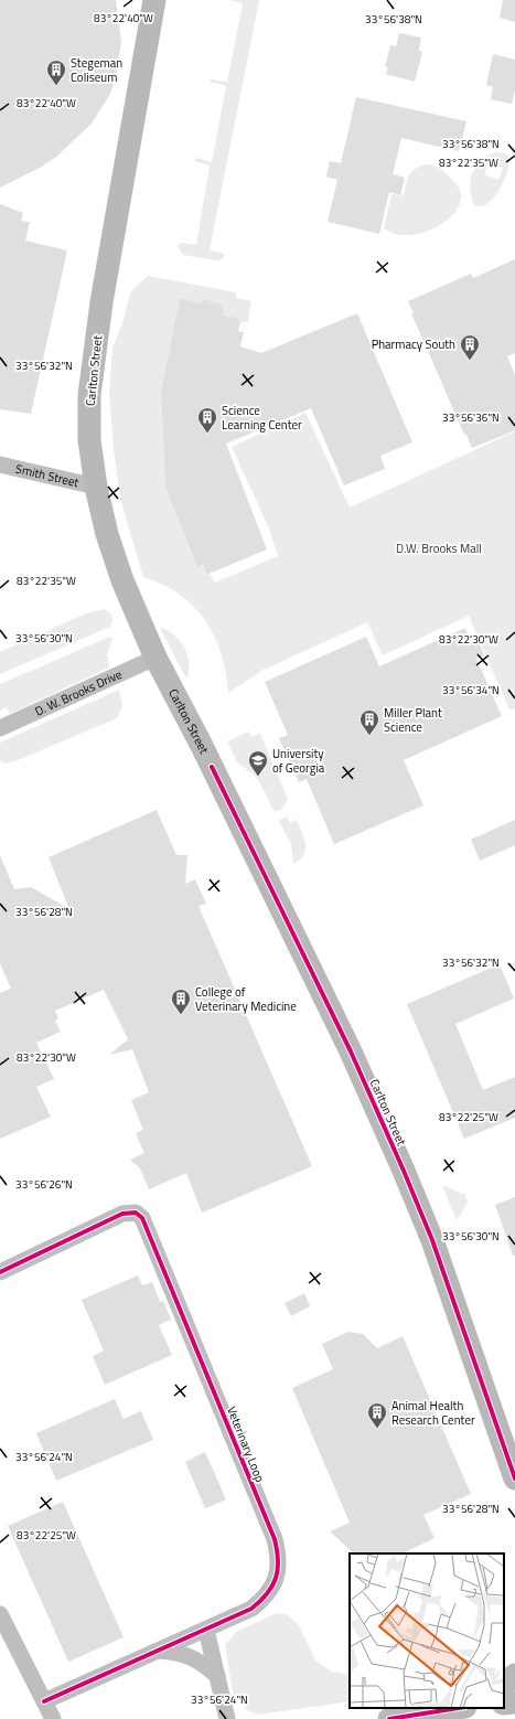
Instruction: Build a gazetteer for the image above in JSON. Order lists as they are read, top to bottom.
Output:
{
  "streets": {
    "street": [
      "Carlton Street",
      "Smith Street",
      "D. W. Brooks Drive",
      "Veterinary Loop"
    ]
  },
  "crossings": [
    ["Carlton Street", "Smith Street"],
    ["Carlton Street", "D. W. Brooks Drive"]
  ],
  "parks": ["D.W. Brooks Mall"],
  "places": {
    "building": [
      "Stegeman Coliseum",
      "Pharmacy South",
      "Science Learning Center",
      "Miller Plant Science",
      "College of Veterinary Medicine",
      "Animal Health Research Center"
    ],
    "school or university": ["University of Georgia"]
  },
  "coordinates": [
    "83°22'40\"W",
    "33°56'38\"N",
    "83°22'35\"W",
    "33°56'32\"N",
    "33°56'36\"N",
    "33°56'30\"N",
    "83°22'30\"W",
    "33°56'34\"N",
    "33°56'28\"N",
    "83°22'25\"W",
    "33°56'26\"N",
    "33°56'24\"N"
  ]
}
